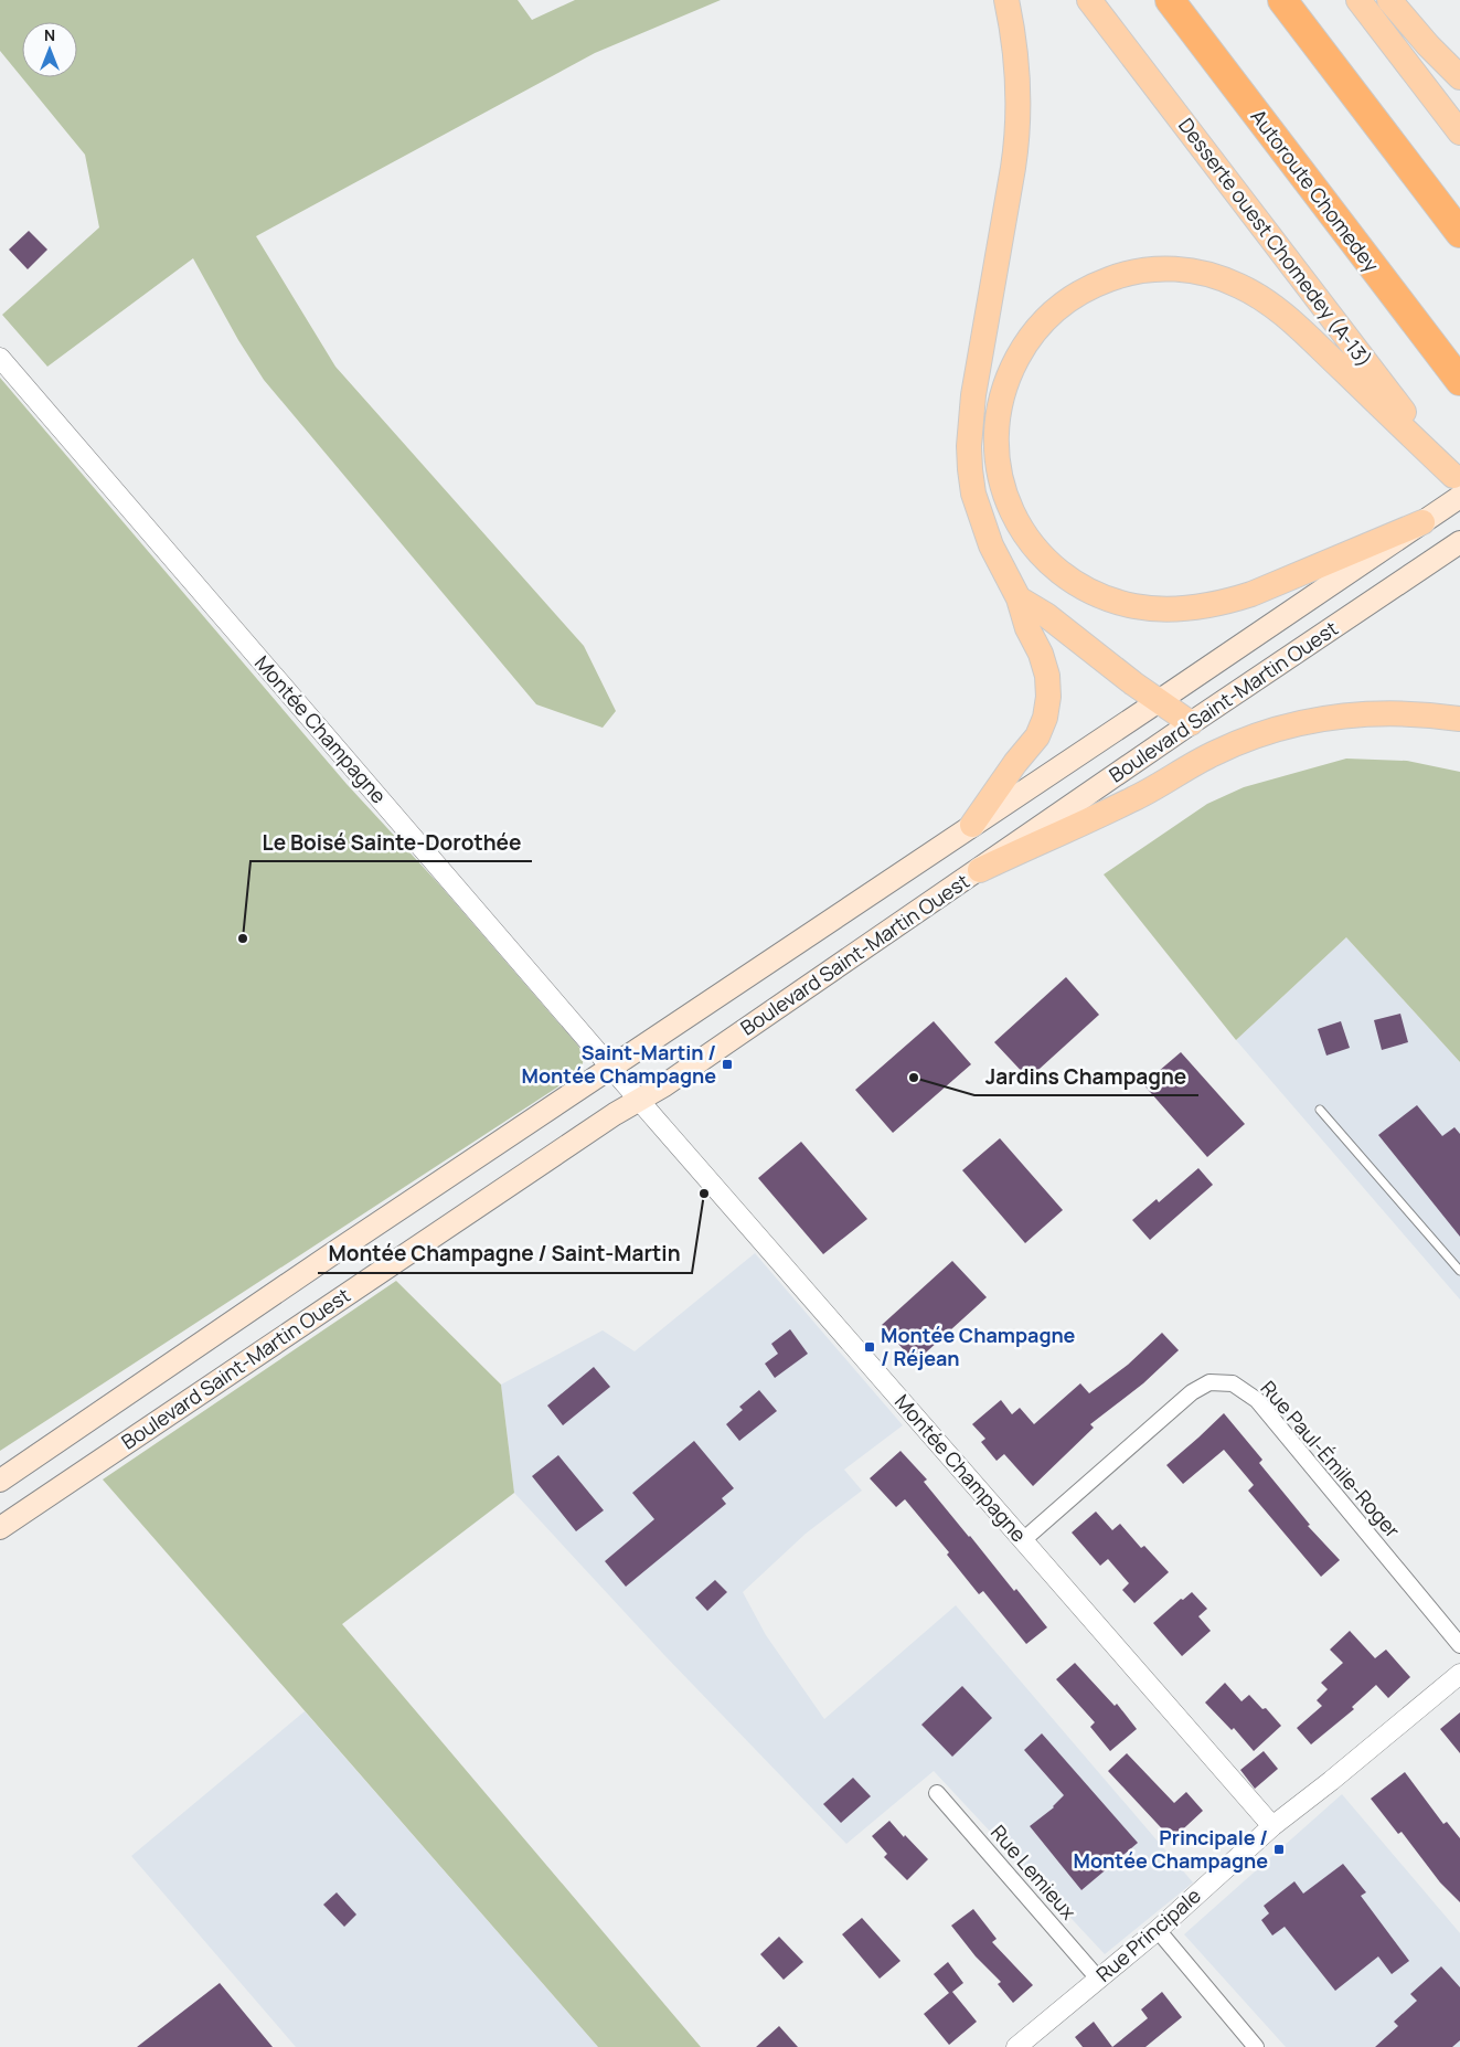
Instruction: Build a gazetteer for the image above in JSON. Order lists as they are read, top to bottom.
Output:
{
  "streets": {
    "highway": ["Autoroute Chomedey"],
    "main road": ["Desserte ouest Chomedey (A-13)", "Boulevard Saint-Martin Ouest"],
    "street": [
      "Montée Champagne",
      "Rue Paul-Émile-Roger",
      "Rue Lemieux",
      "Rue Principale"
    ]
  },
  "crossings": [
    ["Desserte ouest Chomedey (A-13)", "Boulevard Saint-Martin Ouest"],
    ["Boulevard Saint-Martin Ouest", "Montée Champagne"],
    ["Montée Champagne", "Rue Paul-Émile-Roger"],
    ["Montée Champagne", "Rue Principale"],
    ["Rue Lemieux", "Rue Principale"]
  ],
  "places": {
    "other": ["Le Boisé Sainte-Dorothée", "Jardins Champagne", "Montée Champagne / Saint-Martin"],
    "transit": ["Saint-Martin / Montée Champagne", "Montée Champagne / Réjean", "Principale / Montée Champagne"]
  },
  "north": "top"
}
